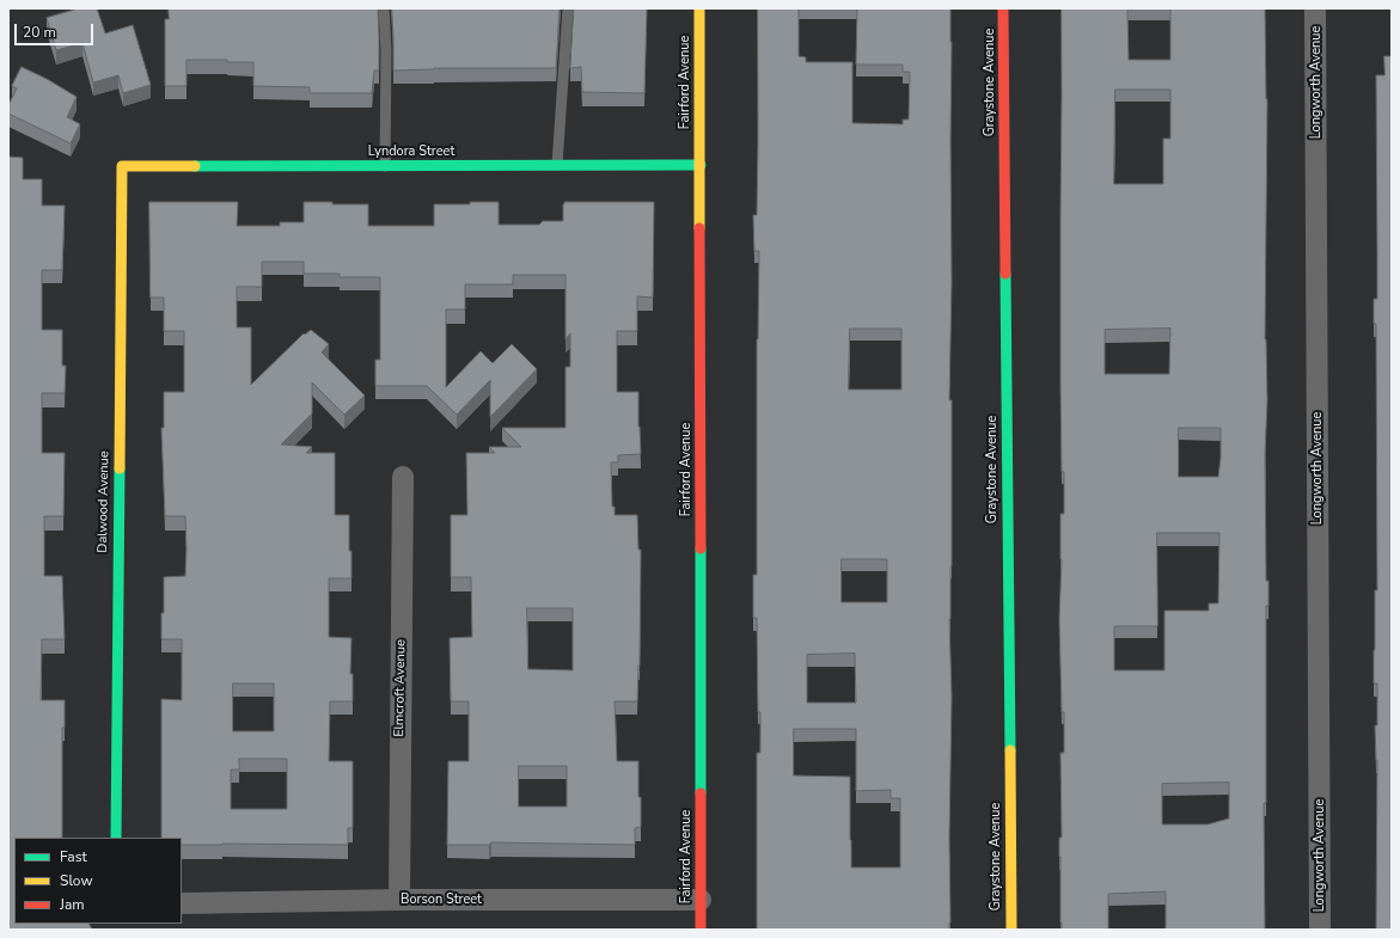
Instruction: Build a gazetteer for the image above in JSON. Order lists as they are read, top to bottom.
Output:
{
  "streets": {
    "street": [
      "Fairford Avenue",
      "Graystone Avenue",
      "Longworth Avenue",
      "Lyndora Street",
      "Dalwood Avenue",
      "Elmcroft Avenue",
      "Borson Street"
    ]
  },
  "crossings": [
    ["Fairford Avenue", "Lyndora Street"],
    ["Fairford Avenue", "Borson Street"],
    ["Lyndora Street", "Dalwood Avenue"],
    ["Elmcroft Avenue", "Borson Street"]
  ],
  "legend": ["Fast", "Slow", "Jam"],
  "scale_bar": "20 m"
}
